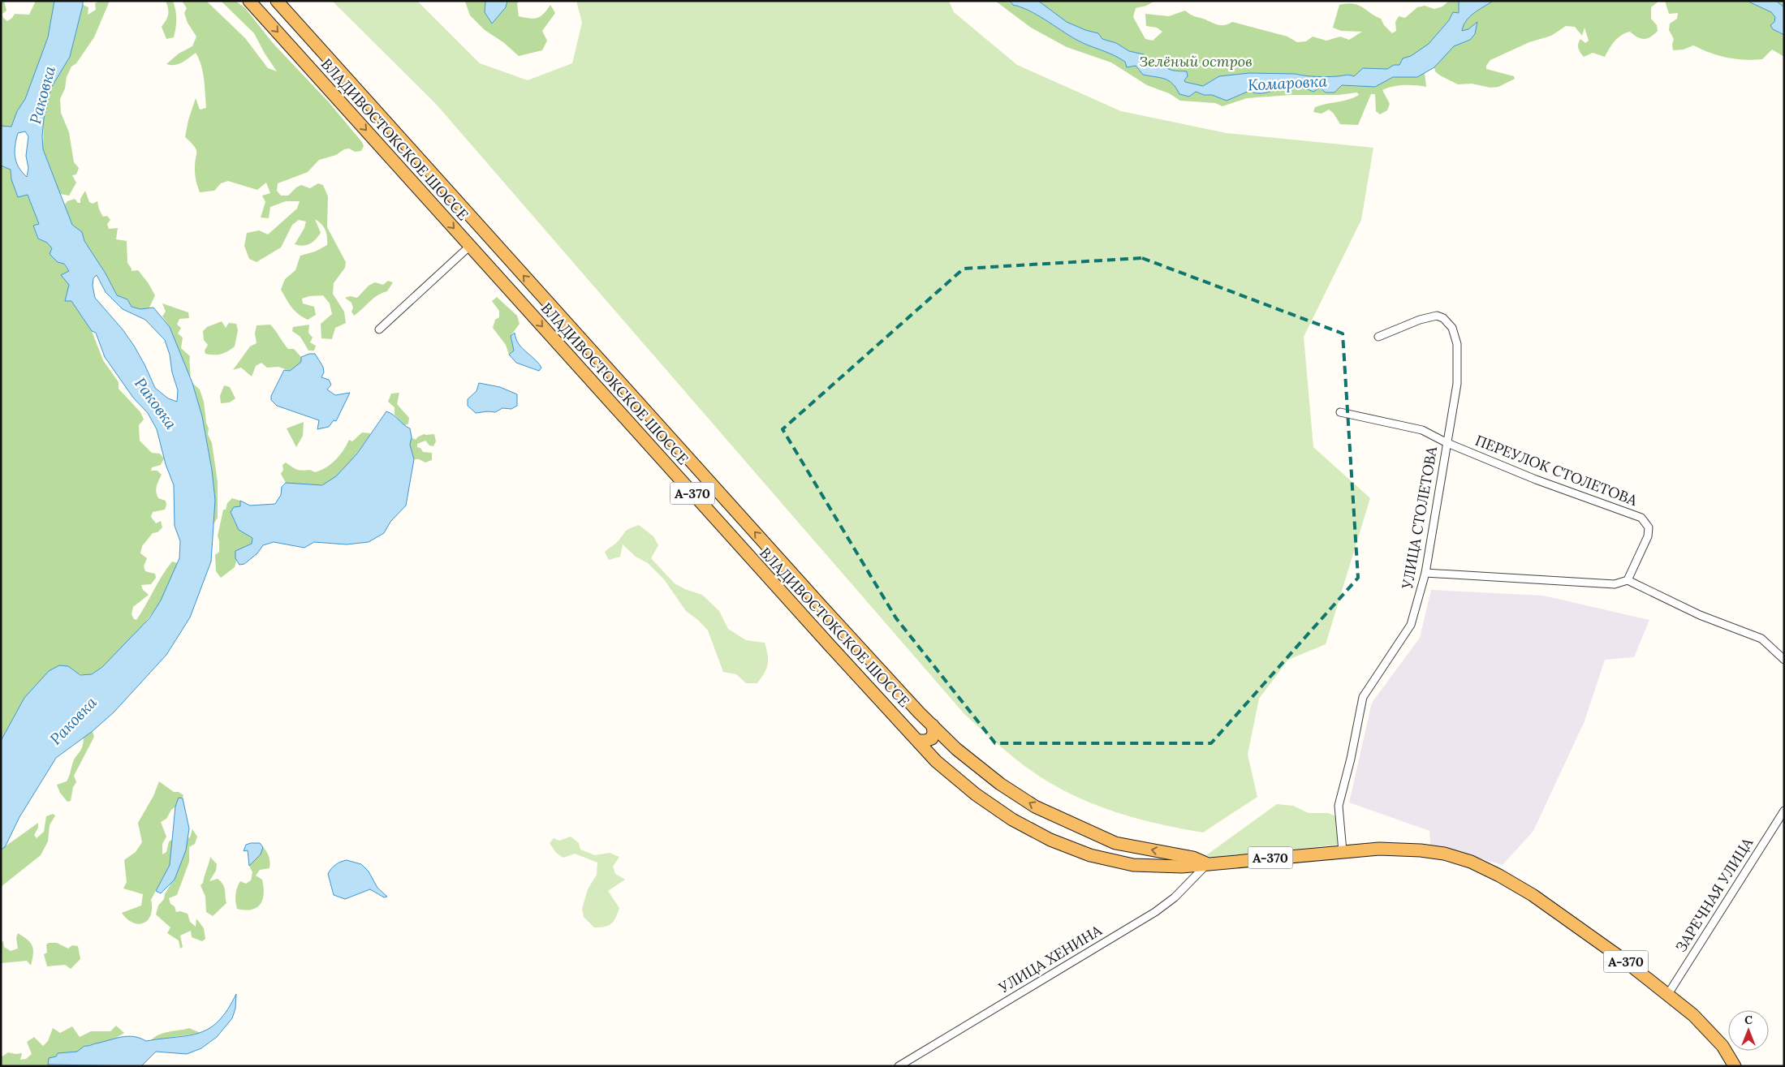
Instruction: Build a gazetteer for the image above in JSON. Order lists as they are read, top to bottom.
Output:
{
  "streets": {
    "highway": ["ВЛАДИВОСТОКСКОЕ ШОССЕ", "А-370"],
    "street": [
      "ПЕРЕУЛОК СТОЛЕТОВА",
      "УЛИЦА СТОЛЕТОВА",
      "ЗАРЕЧНАЯ УЛИЦА",
      "УЛИЦА ХЕНИНА"
    ]
  },
  "crossings": [
    ["ВЛАДИВОСТОКСКОЕ ШОССЕ", "УЛИЦА СТОЛЕТОВА"],
    ["ВЛАДИВОСТОКСКОЕ ШОССЕ", "ЗАРЕЧНАЯ УЛИЦА"],
    ["ВЛАДИВОСТОКСКОЕ ШОССЕ", "УЛИЦА ХЕНИНА"],
    ["ПЕРЕУЛОК СТОЛЕТОВА", "УЛИЦА СТОЛЕТОВА"]
  ],
  "water": ["Комаровка", "Раковка"],
  "parks": ["Зелёный остров"],
  "north": "top"
}
